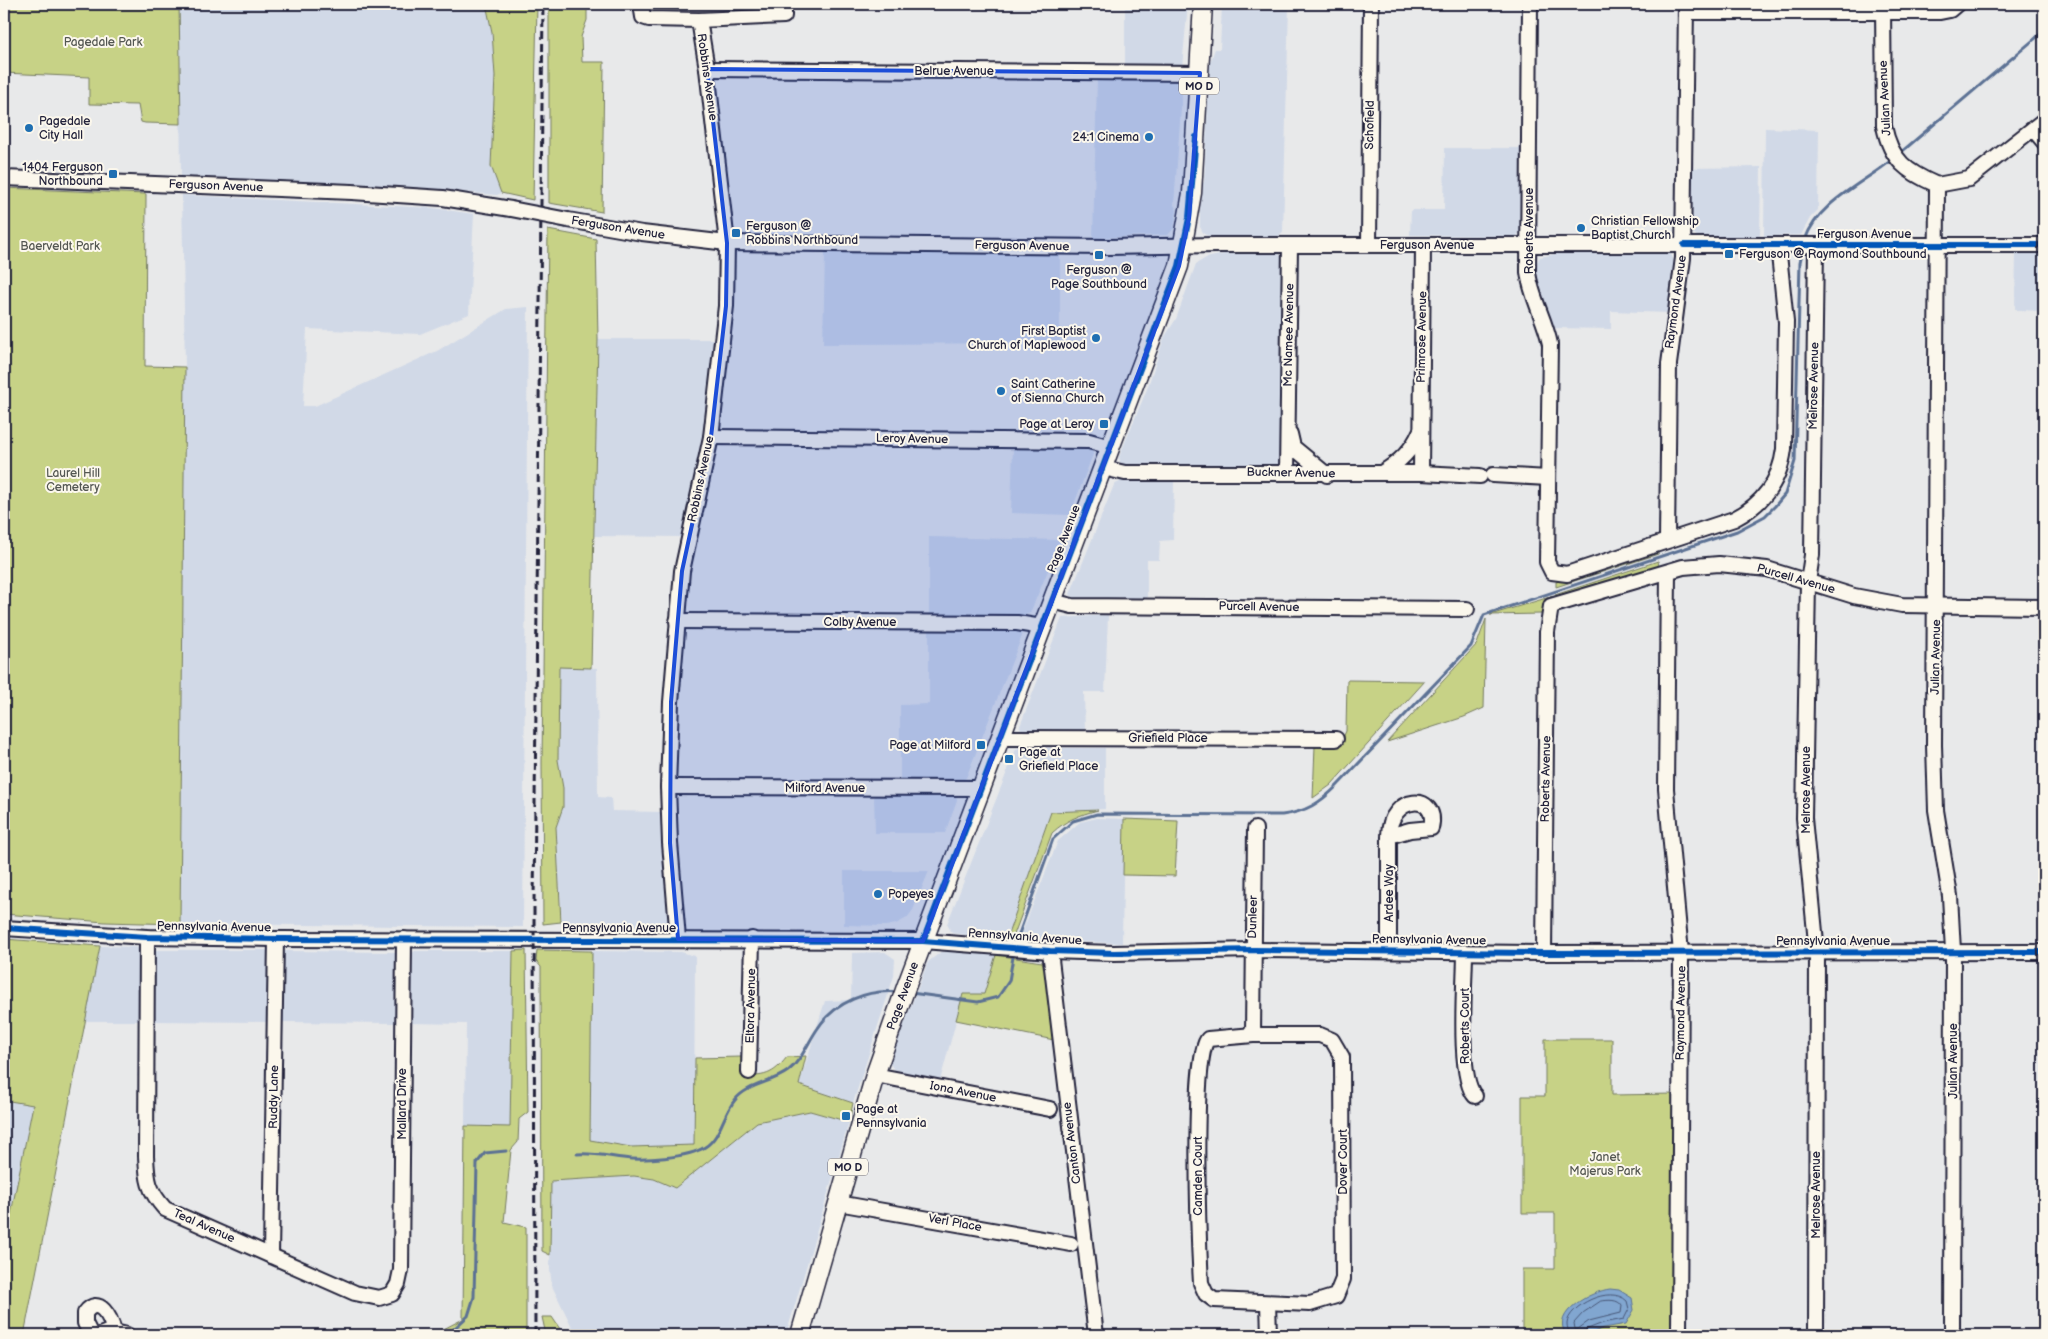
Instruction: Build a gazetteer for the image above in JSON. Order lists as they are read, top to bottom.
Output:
{
  "streets": {
    "main road": ["MO D", "Page Avenue"],
    "street": [
      "Belrue Avenue",
      "Robbins Avenue",
      "Julian Avenue",
      "Schofield",
      "Ferguson Avenue",
      "Roberts Avenue",
      "Raymond Avenue",
      "Mc Namee Avenue",
      "Primrose Avenue",
      "Melrose Avenue",
      "Leroy Avenue",
      "Buckner Avenue",
      "Purcell Avenue",
      "Colby Avenue",
      "Griefield Place",
      "Milford Avenue",
      "Ardee Way",
      "Dunleer",
      "Pennsylvania Avenue",
      "Eltora Avenue",
      "Roberts Court",
      "Iona Avenue",
      "Ruddy Lane",
      "Mallard Drive",
      "Canton Avenue",
      "Dover Court",
      "Camden Court",
      "Verl Place",
      "Teal Avenue"
    ]
  },
  "crossings": [
    ["Belrue Avenue", "Robbins Avenue"],
    ["Belrue Avenue", "Page Avenue"],
    ["Robbins Avenue", "Ferguson Avenue"],
    ["Robbins Avenue", "Leroy Avenue"],
    ["Robbins Avenue", "Colby Avenue"],
    ["Robbins Avenue", "Milford Avenue"],
    ["Robbins Avenue", "Pennsylvania Avenue"],
    ["Julian Avenue", "Ferguson Avenue"],
    ["Julian Avenue", "Purcell Avenue"],
    ["Julian Avenue", "Pennsylvania Avenue"],
    ["Schofield", "Ferguson Avenue"],
    ["Ferguson Avenue", "Roberts Avenue"],
    ["Ferguson Avenue", "Raymond Avenue"],
    ["Ferguson Avenue", "Mc Namee Avenue"],
    ["Ferguson Avenue", "Primrose Avenue"],
    ["Ferguson Avenue", "Melrose Avenue"],
    ["Ferguson Avenue", "Page Avenue"],
    ["Roberts Avenue", "Raymond Avenue"],
    ["Roberts Avenue", "Buckner Avenue"],
    ["Roberts Avenue", "Purcell Avenue"],
    ["Roberts Avenue", "Pennsylvania Avenue"],
    ["Raymond Avenue", "Purcell Avenue"],
    ["Raymond Avenue", "Pennsylvania Avenue"],
    ["Mc Namee Avenue", "Buckner Avenue"],
    ["Primrose Avenue", "Buckner Avenue"],
    ["Melrose Avenue", "Purcell Avenue"],
    ["Melrose Avenue", "Pennsylvania Avenue"],
    ["Leroy Avenue", "Page Avenue"],
    ["Buckner Avenue", "Page Avenue"],
    ["Page Avenue", "Purcell Avenue"],
    ["Page Avenue", "Colby Avenue"],
    ["Page Avenue", "Griefield Place"],
    ["Page Avenue", "Milford Avenue"],
    ["Page Avenue", "Pennsylvania Avenue"],
    ["Page Avenue", "Iona Avenue"],
    ["Page Avenue", "Verl Place"],
    ["Ardee Way", "Pennsylvania Avenue"],
    ["Dunleer", "Pennsylvania Avenue"],
    ["Dunleer", "Dover Court"],
    ["Dunleer", "Camden Court"],
    ["Pennsylvania Avenue", "Eltora Avenue"],
    ["Pennsylvania Avenue", "Roberts Court"],
    ["Pennsylvania Avenue", "Ruddy Lane"],
    ["Pennsylvania Avenue", "Mallard Drive"],
    ["Pennsylvania Avenue", "Canton Avenue"],
    ["Pennsylvania Avenue", "Teal Avenue"],
    ["Ruddy Lane", "Teal Avenue"],
    ["Mallard Drive", "Teal Avenue"],
    ["Dover Court", "Camden Court"]
  ],
  "parks": [
    "Pagedale Park",
    "Baerveldt Park",
    "Laurel Hill Cemetery",
    "Janet Majerus Park"
  ],
  "places": {
    "other": [
      "Pagedale City Hall",
      "24:1 Cinema",
      "Christian Fellowship Baptist Church",
      "First Baptist Church of Maplewood",
      "Saint Catherine of Sienna Church",
      "Popeyes"
    ],
    "transit": [
      "1404 Ferguson Northbound",
      "Ferguson @ Robbins Northbound",
      "Ferguson @ Raymond Southbound",
      "Ferguson @ Page Southbound",
      "Page at Leroy",
      "Page at Milford",
      "Page at Griefield Place",
      "Page at Pennsylvania"
    ]
  }
}
